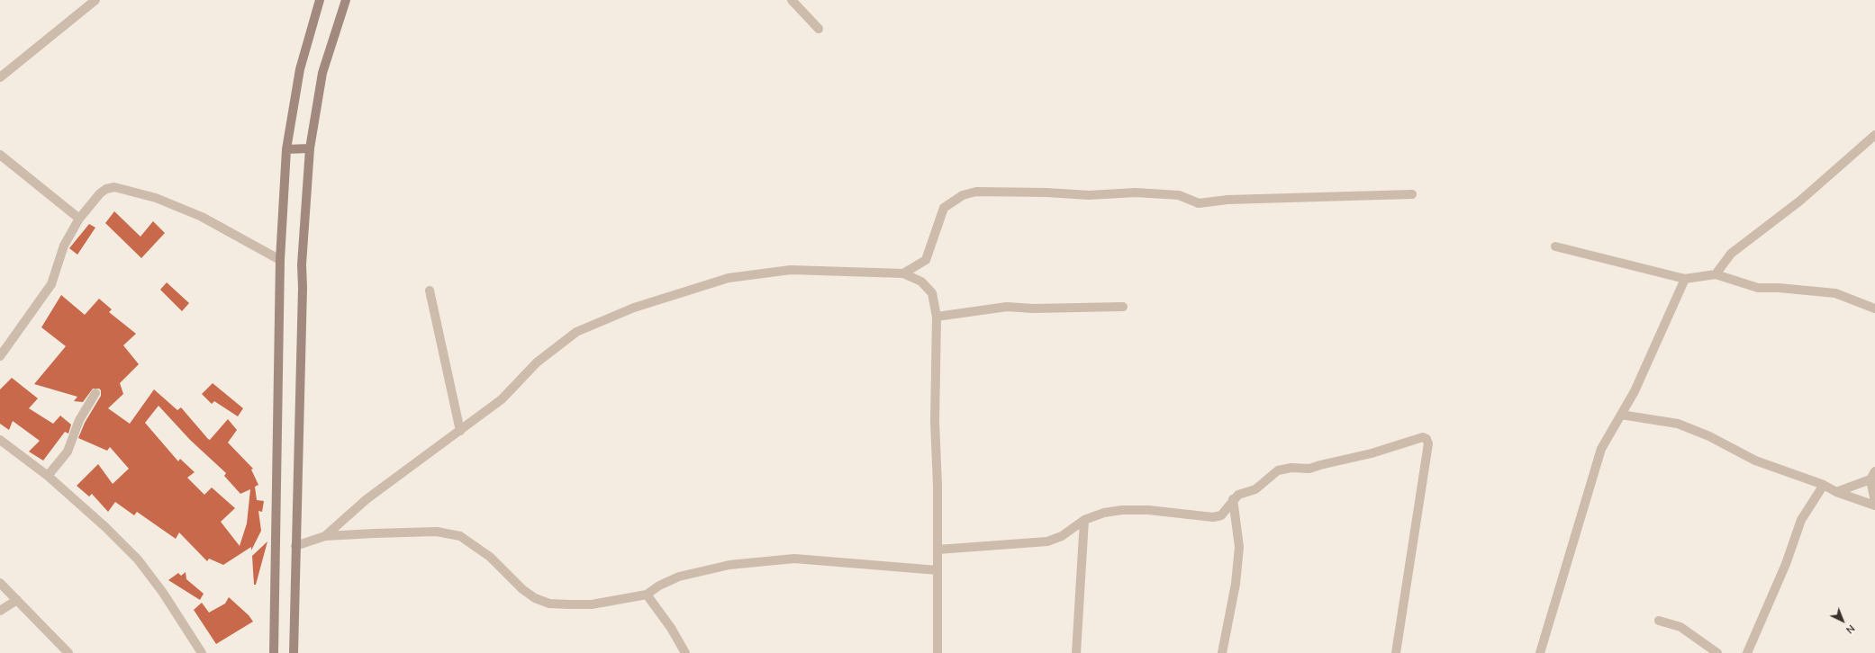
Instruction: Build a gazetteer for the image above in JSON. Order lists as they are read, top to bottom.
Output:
{
  "north": "bottom right"
}
